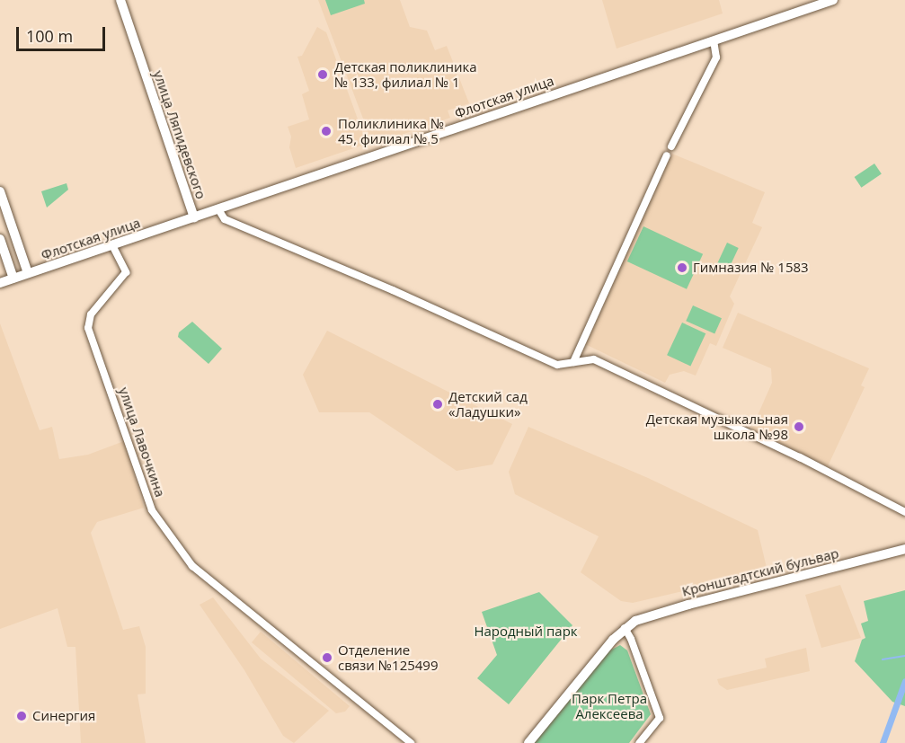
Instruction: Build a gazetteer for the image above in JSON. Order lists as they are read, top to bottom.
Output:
{
  "streets": {
    "main road": ["Флотская улица", "улица Ляпидевского", "Кронштадтский бульвар"],
    "street": ["улица Лавочкина"]
  },
  "crossings": [
    ["Флотская улица", "улица Ляпидевского"],
    ["Флотская улица", "улица Лавочкина"]
  ],
  "parks": ["Народный парк", "Парк Петра Алексеева"],
  "places": [
    "Детская поликлиника № 133, филиал № 1",
    "Поликлиника № 45, филиал № 5",
    "Гимназия № 1583",
    "Детский сад «Ладушки»",
    "Детская музыкальная школа №98",
    "Отделение связи №125499",
    "Синергия"
  ],
  "scale_bar": "100 m"
}
